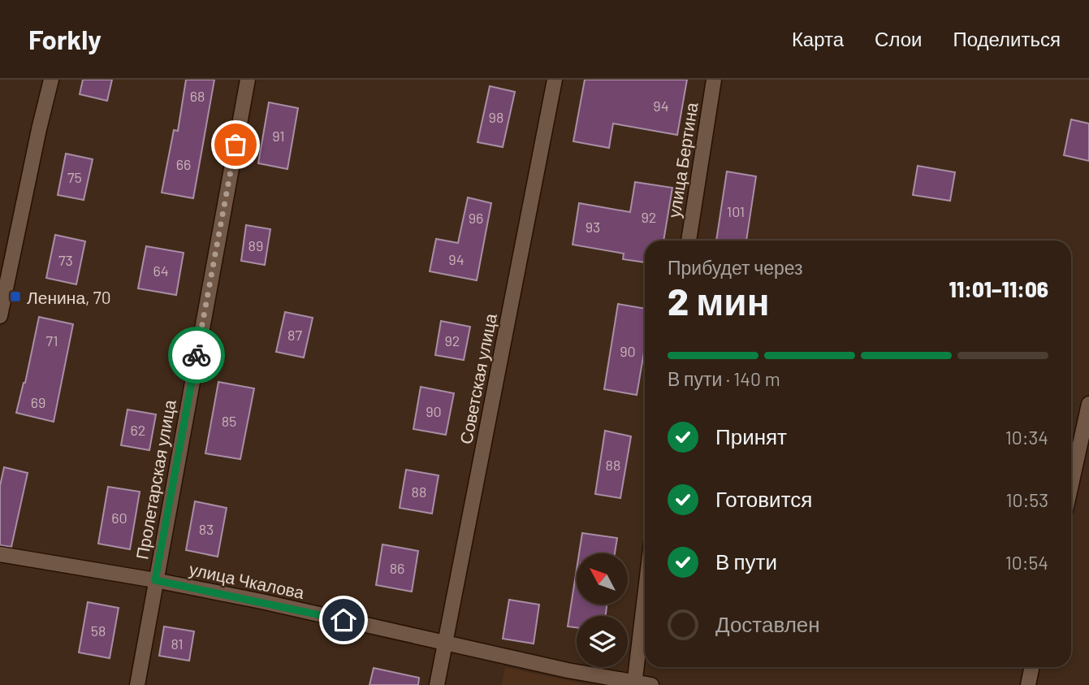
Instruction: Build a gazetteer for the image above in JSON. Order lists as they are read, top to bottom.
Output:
{
  "streets": {
    "street": [
      "улица Бертина",
      "Советская улица",
      "Пролетарская улица",
      "улица Чкалова"
    ]
  },
  "crossings": [
    ["Советская улица", "улица Чкалова"],
    ["Пролетарская улица", "улица Чкалова"]
  ],
  "places": {
    "transit": ["Ленина, 70"]
  },
  "house_numbers": [
    "68",
    "94",
    "98",
    "91",
    "66",
    "75",
    "101",
    "92",
    "96",
    "93",
    "89",
    "94",
    "73",
    "64",
    "87",
    "71",
    "92",
    "90",
    "69",
    "90",
    "85",
    "62",
    "88",
    "88",
    "60",
    "83",
    "86",
    "58",
    "81"
  ],
  "north": "top left",
  "page": {
    "header": "Forkly",
    "nav": ["Карта", "Слои", "Поделиться"],
    "heading": ["2 мин", "Прибудет через", "11:01–11:06"],
    "bar": "В пути · 140 m",
    "list": [
      ["Принят", "10:34"],
      ["Готовится", "10:53"],
      ["В пути", "10:54"],
      "Доставлен"
    ]
  }
}
